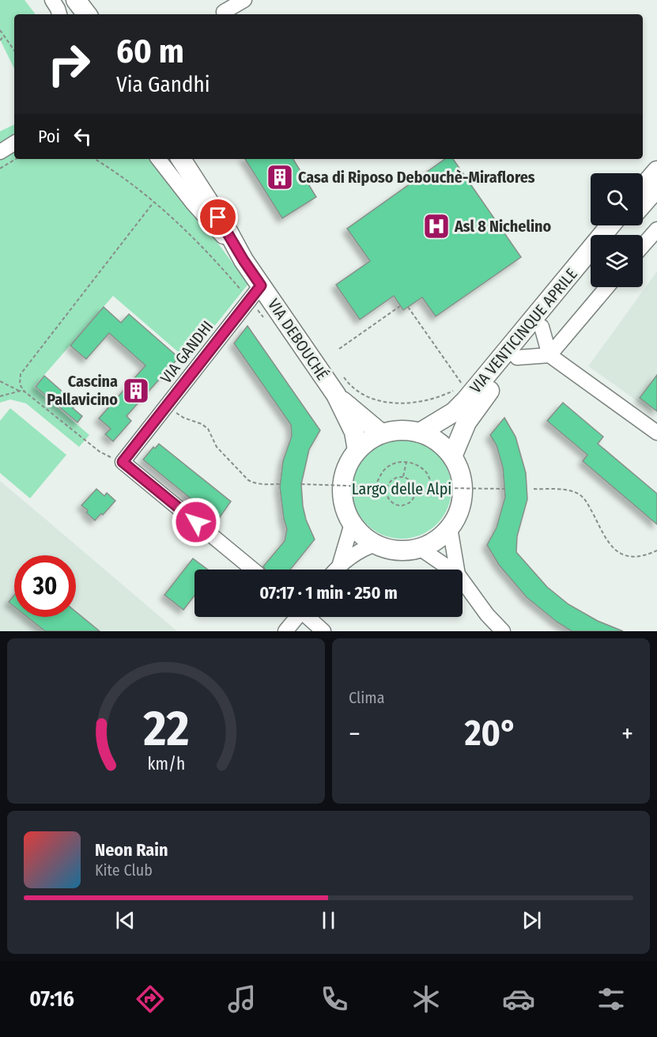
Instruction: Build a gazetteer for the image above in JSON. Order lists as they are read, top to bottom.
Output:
{
  "streets": {
    "main road": ["VIA VENTICINQUE APRILE", "VIA DEBOUCHÉ"],
    "street": ["VIA GANDHI"]
  },
  "crossings": [
    ["VIA DEBOUCHÉ", "VIA GANDHI"]
  ],
  "parks": ["Largo delle Alpi"],
  "places": {
    "building": ["Casa di Riposo Debouchè-Miraflores", "Cascina Pallavicino"],
    "hospital": ["Asl 8 Nichelino"]
  },
  "page": {
    "turn": ["60 m", "Via Gandhi"],
    "then": "Poi",
    "limit": "30",
    "trip": "07:17 · 1 min · 250 m",
    "tile": "Clima",
    "heat": ["−", "20°", "+"],
    "song": ["Neon Rain", "Kite Club"],
    "tabs": "07:16",
    "gauge": ["22", "km/h"]
  }
}
